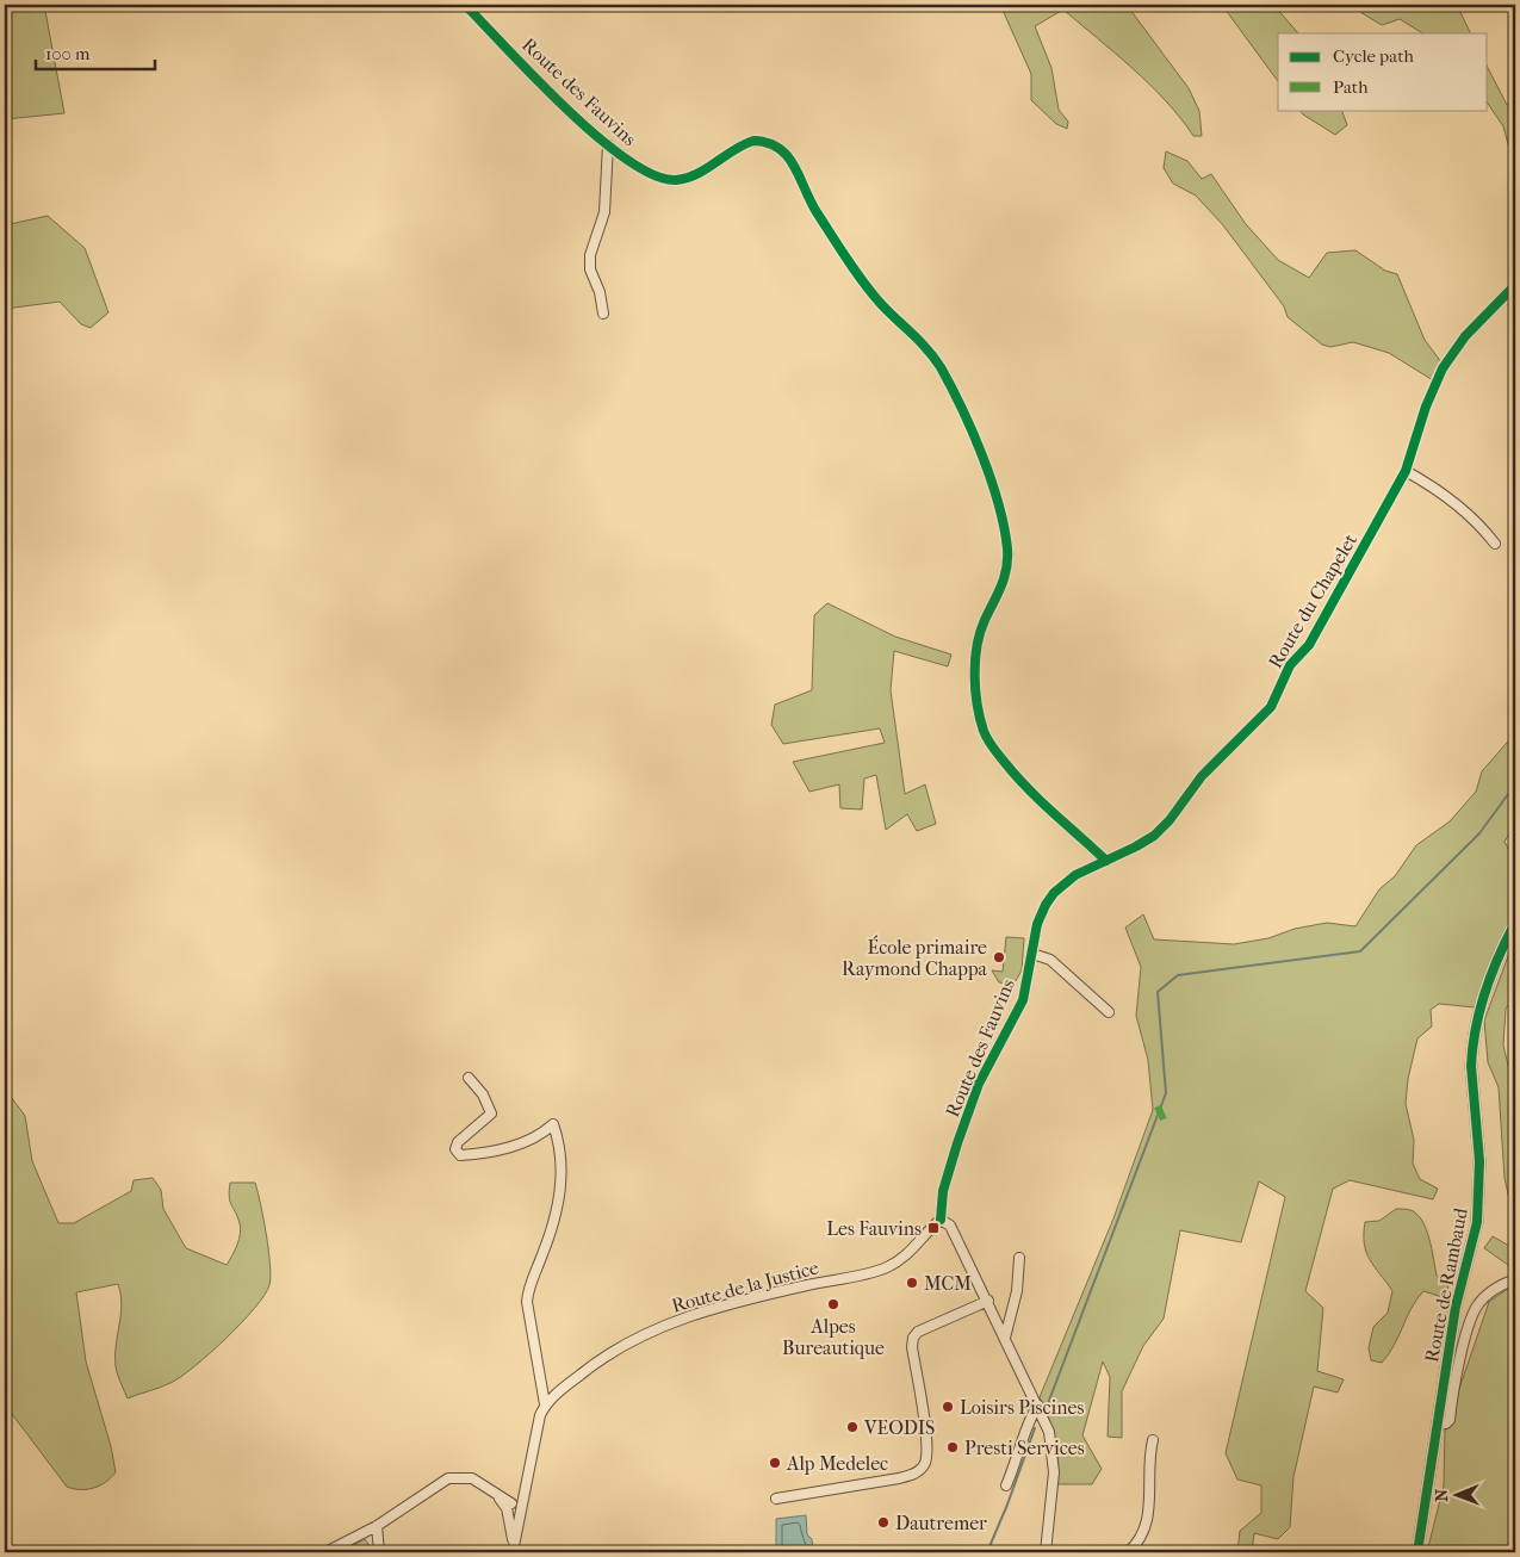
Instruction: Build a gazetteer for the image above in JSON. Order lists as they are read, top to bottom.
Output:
{
  "streets": {
    "street": [
      "Route des Fauvins",
      "Route du Chapelet",
      "Route de Rambaud",
      "Route de la Justice"
    ]
  },
  "crossings": [
    ["Route des Fauvins", "Route du Chapelet"],
    ["Route des Fauvins", "Route de la Justice"]
  ],
  "places": {
    "other": [
      "École primaire Raymond Chappa",
      "MCM",
      "Alpes Bureautique",
      "Loisirs Piscines",
      "VEODIS",
      "Presti Services",
      "Alp Medelec",
      "Dautremer"
    ],
    "transit": ["Les Fauvins"]
  },
  "legend": ["Cycle path", "Path"],
  "scale_bar": "100 m",
  "north": "left"
}
